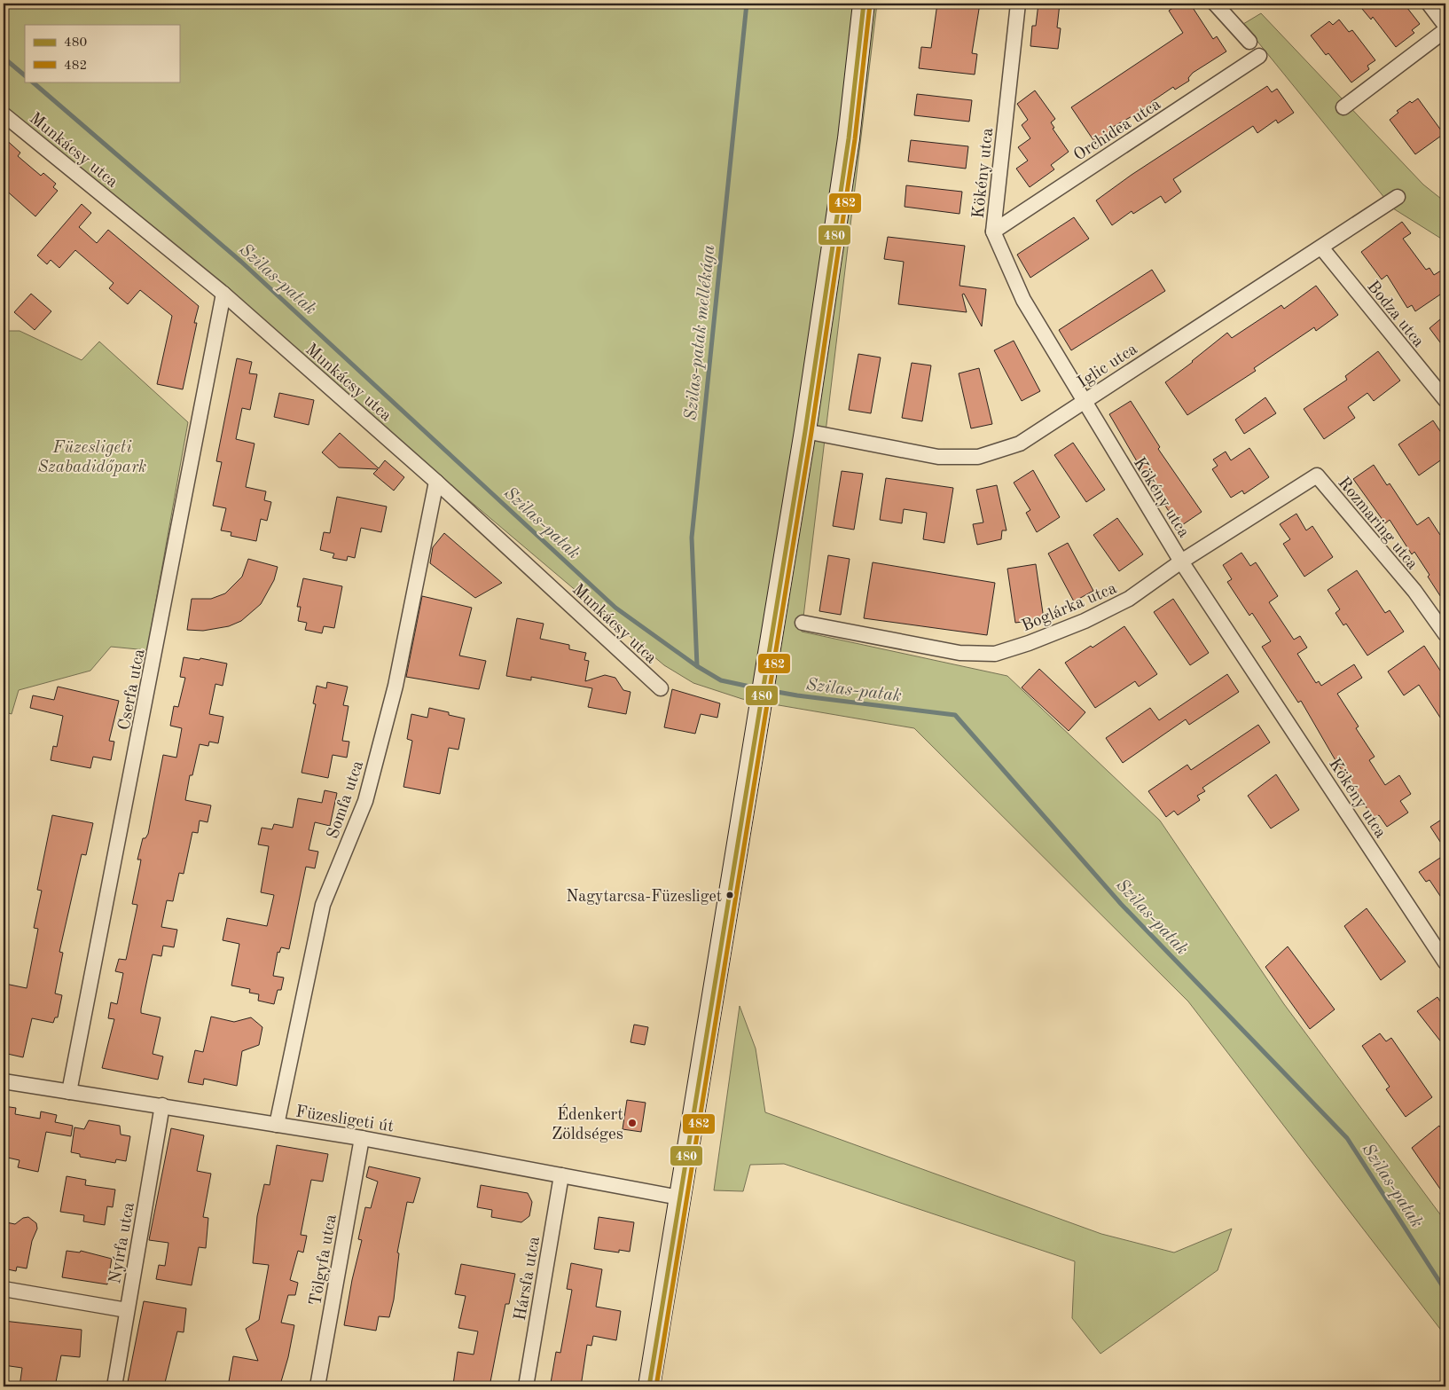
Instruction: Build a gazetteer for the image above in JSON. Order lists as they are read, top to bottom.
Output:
{
  "streets": {
    "street": [
      "Orchidea utca",
      "Munkácsy utca",
      "Kökény utca",
      "Bodza utca",
      "Iglic utca",
      "Rozmaring utca",
      "Boglárka utca",
      "Cserfa utca",
      "Somfa utca",
      "Füzesligeti út",
      "Nyírfa utca",
      "Tölgyfa utca",
      "Hársfa utca"
    ]
  },
  "crossings": [
    ["Orchidea utca", "Kökény utca"],
    ["Munkácsy utca", "Cserfa utca"],
    ["Munkácsy utca", "Somfa utca"],
    ["Kökény utca", "Iglic utca"],
    ["Kökény utca", "Boglárka utca"],
    ["Bodza utca", "Iglic utca"],
    ["Rozmaring utca", "Boglárka utca"],
    ["Cserfa utca", "Füzesligeti út"],
    ["Somfa utca", "Füzesligeti út"],
    ["Füzesligeti út", "Nyírfa utca"],
    ["Füzesligeti út", "Tölgyfa utca"],
    ["Füzesligeti út", "Hársfa utca"]
  ],
  "water": ["Szilas-patak", "Szilas-patak mellékága"],
  "parks": ["Füzesligeti Szabadidőpark"],
  "places": ["Nagytarcsa-Füzesliget", "Édenkert Zöldséges"],
  "lines": ["transit line 480", "transit line 482"],
  "legend": ["480", "482"]
}
